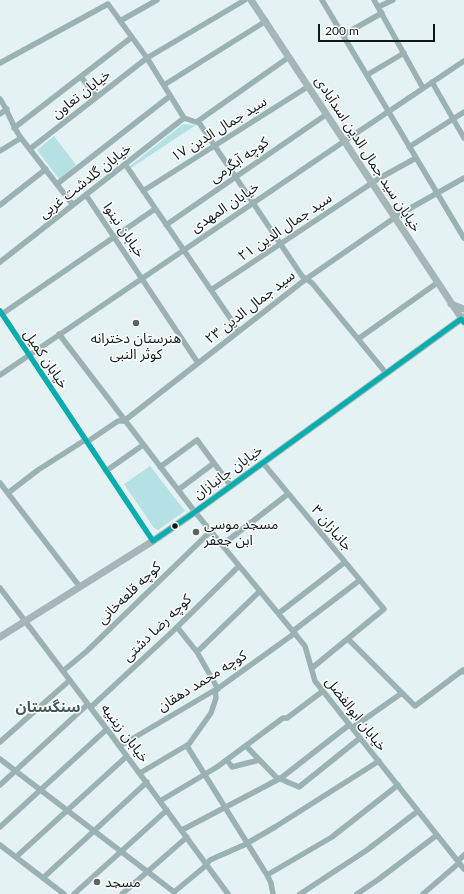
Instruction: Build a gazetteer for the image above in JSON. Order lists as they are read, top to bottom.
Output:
{
  "streets": {
    "main road": ["خیابان سید جمال الدین اسدآبادی", "خیابان جانبازان"],
    "street": [
      "خیابان تعاون",
      "سید جمال الدین ۱۷",
      "کوچه آبگرمی",
      "خیابان گلدشت غربی",
      "خیابان المهدی",
      "سید جمال الدین ۲۱",
      "خیابان نینوا",
      "سید جمال الدین ۲۳",
      "خیابان کمیل",
      "جانبازان ۳",
      "کوچه قلعه‌خانی",
      "کوچه رضا دشتی",
      "کوچه محمد دهقان",
      "خیابان ابوالفضل",
      "خیابان زینبیه"
    ]
  },
  "crossings": [
    ["سید جمال الدین ۱۷", "خیابان سید جمال الدین اسدآبادی"],
    ["خیابان سید جمال الدین اسدآبادی", "کوچه آبگرمی"],
    ["خیابان سید جمال الدین اسدآبادی", "خیابان المهدی"],
    ["خیابان سید جمال الدین اسدآبادی", "سید جمال الدین ۲۱"],
    ["خیابان سید جمال الدین اسدآبادی", "سید جمال الدین ۲۳"],
    ["خیابان سید جمال الدین اسدآبادی", "خیابان جانبازان"],
    ["خیابان گلدشت غربی", "خیابان نینوا"],
    ["خیابان المهدی", "خیابان نینوا"],
    ["خیابان المهدی", "خیابان کمیل"],
    ["خیابان المهدی", "خیابان ابوالفضل"],
    ["خیابان نینوا", "سید جمال الدین ۲۳"],
    ["سید جمال الدین ۲۳", "خیابان کمیل"],
    ["سید جمال الدین ۲۳", "خیابان ابوالفضل"],
    ["خیابان کمیل", "خیابان جانبازان"],
    ["خیابان جانبازان", "جانبازان ۳"],
    ["خیابان جانبازان", "خیابان ابوالفضل"],
    ["خیابان جانبازان", "خیابان زینبیه"],
    ["جانبازان ۳", "کوچه محمد دهقان"],
    ["کوچه قلعه‌خانی", "خیابان ابوالفضل"],
    ["کوچه قلعه‌خانی", "خیابان زینبیه"],
    ["کوچه رضا دشتی", "خیابان ابوالفضل"],
    ["کوچه رضا دشتی", "خیابان زینبیه"],
    ["کوچه محمد دهقان", "خیابان ابوالفضل"],
    ["کوچه محمد دهقان", "خیابان زینبیه"]
  ],
  "districts": ["سنگستان"],
  "places": ["هنرستان دخترانه کوثر النبی", "مسجد موسی ابن جعفر", "مسجد"],
  "scale_bar": "200 m"
}
